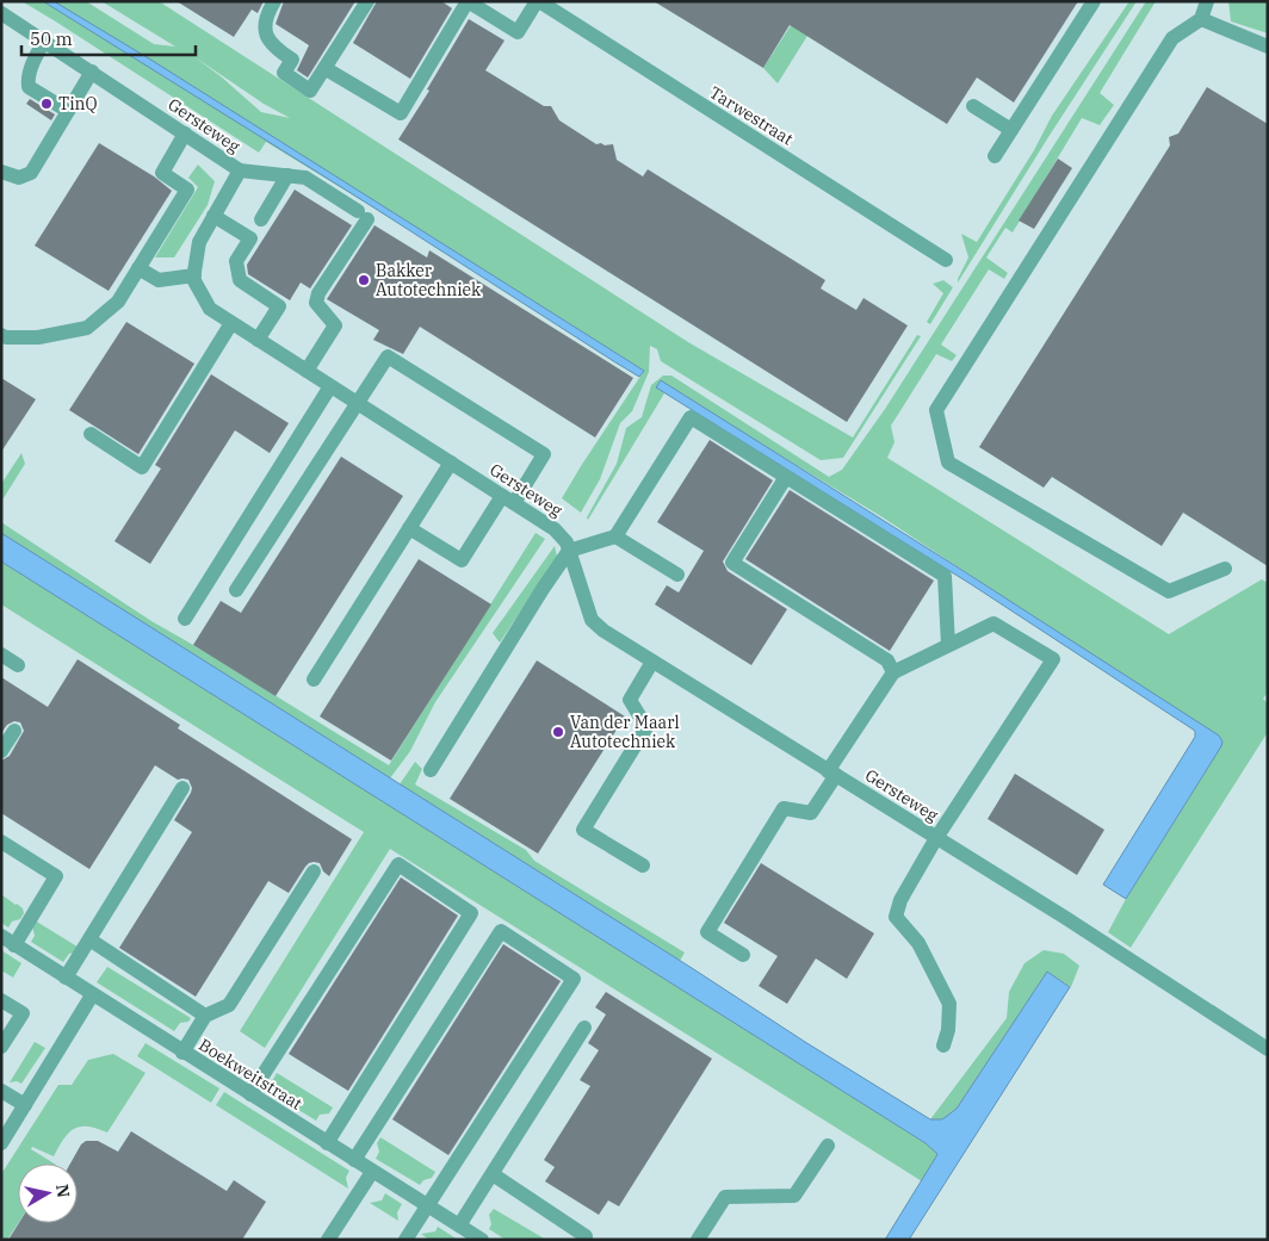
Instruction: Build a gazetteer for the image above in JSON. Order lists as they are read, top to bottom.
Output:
{
  "streets": {
    "street": ["Tarwestraat", "Gersteweg", "Boekweitstraat"]
  },
  "places": ["TinQ", "Bakker Autotechniek", "Van der Maarl Autotechniek"],
  "scale_bar": "50 m",
  "north": "right"
}
